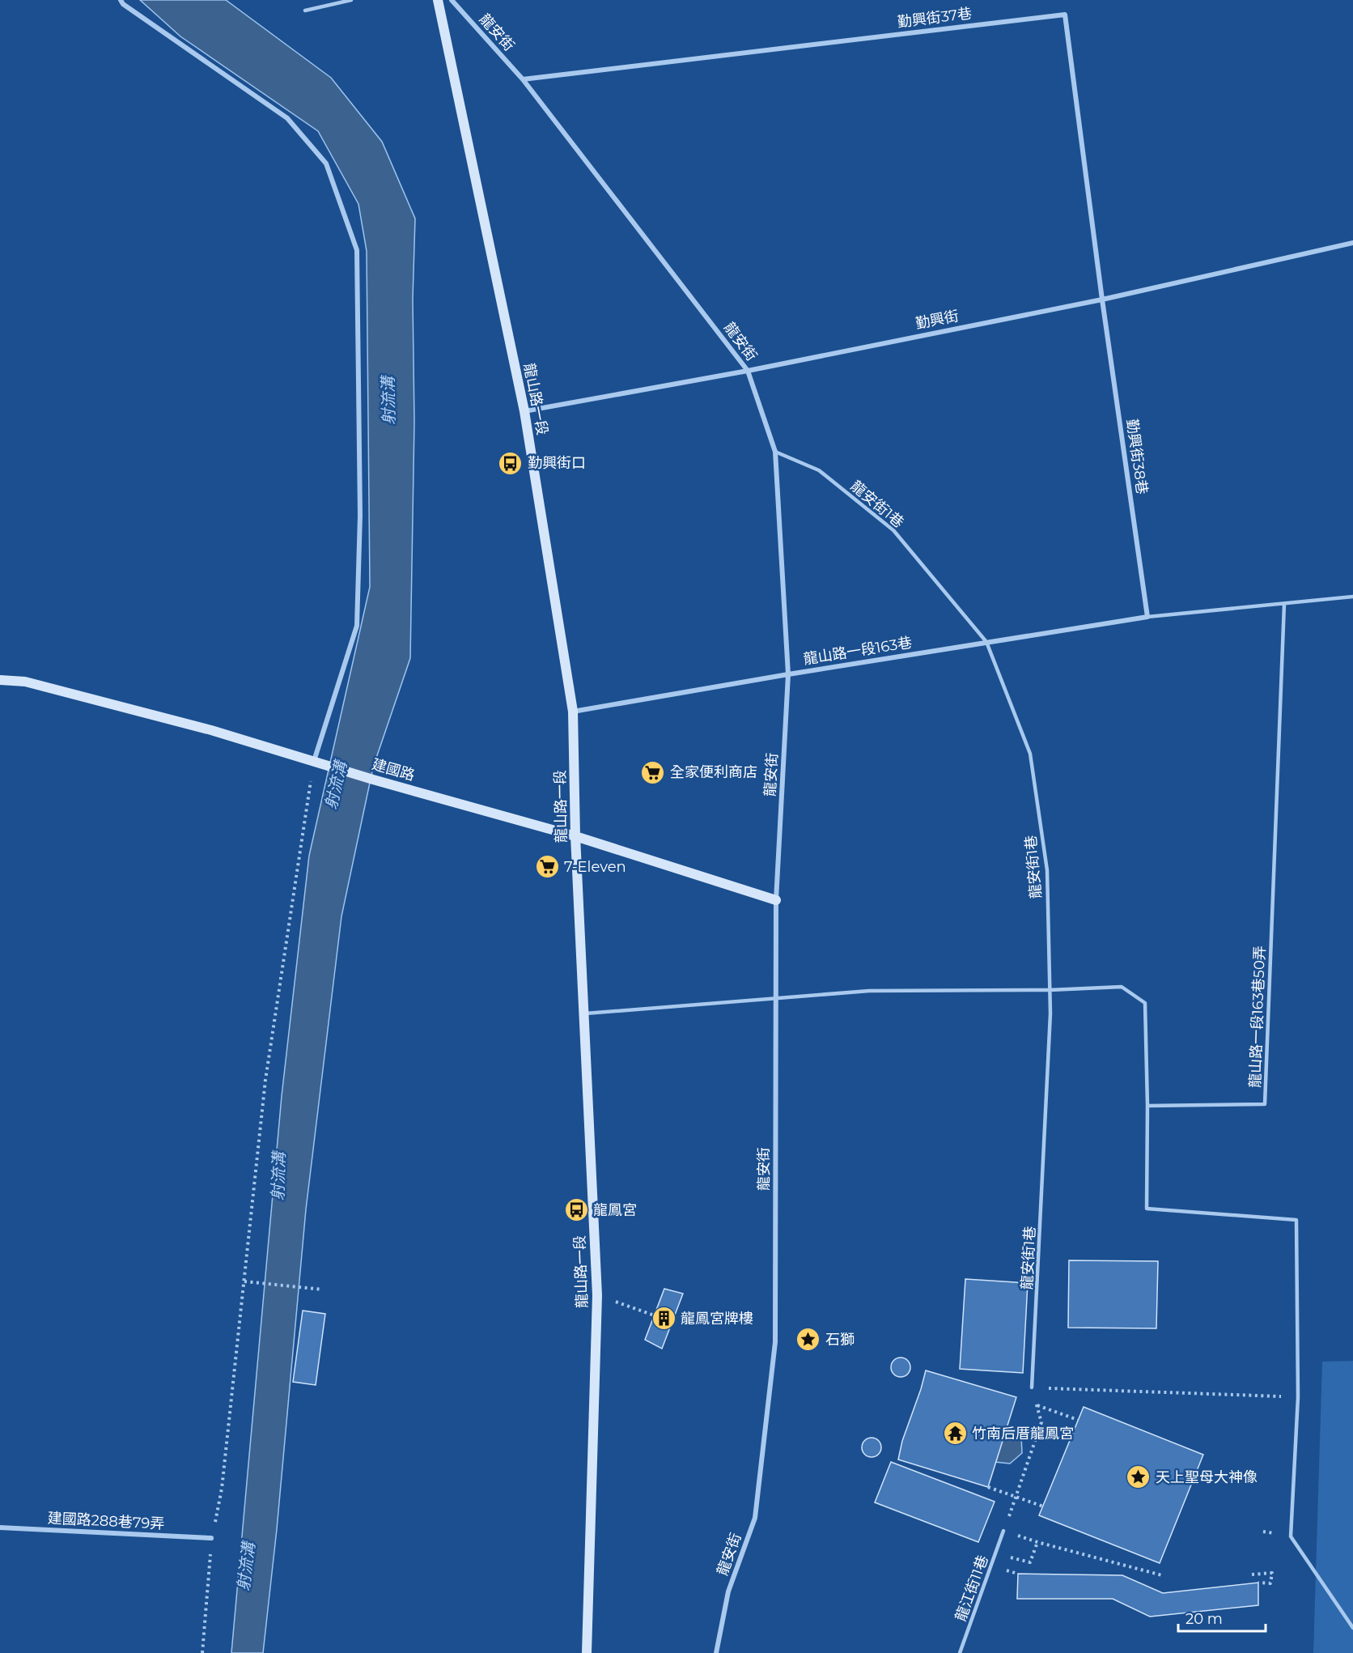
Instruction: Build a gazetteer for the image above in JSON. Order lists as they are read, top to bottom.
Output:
{
  "streets": {
    "street": [
      "勤興街37巷",
      "龍安街",
      "勤興街",
      "龍山路一段",
      "勤興街38巷",
      "龍山路一段163巷",
      "建國路",
      "建國路288巷79弄"
    ],
    "lane": ["龍安街1巷", "龍山路一段163巷50弄", "龍江街11巷"]
  },
  "crossings": [
    ["勤興街37巷", "龍安街"],
    ["勤興街37巷", "勤興街"],
    ["勤興街37巷", "勤興街38巷"],
    ["龍安街", "勤興街"],
    ["龍安街", "龍安街1巷"],
    ["龍安街", "龍山路一段163巷"],
    ["龍安街", "建國路"],
    ["勤興街", "龍山路一段"],
    ["勤興街", "勤興街38巷"],
    ["龍山路一段", "龍山路一段163巷"],
    ["龍山路一段", "建國路"],
    ["勤興街38巷", "龍山路一段163巷"],
    ["龍安街1巷", "龍山路一段163巷"]
  ],
  "water": ["射流溝"],
  "places": {
    "bus stop": ["勤興街口", "龍鳳宮"],
    "supermarket": ["全家便利商店", "7-Eleven"],
    "building": ["龍鳳宮牌樓"],
    "place": ["石獅", "天上聖母大神像"],
    "temple": ["竹南后厝龍鳳宮"]
  },
  "scale_bar": "20 m"
}
